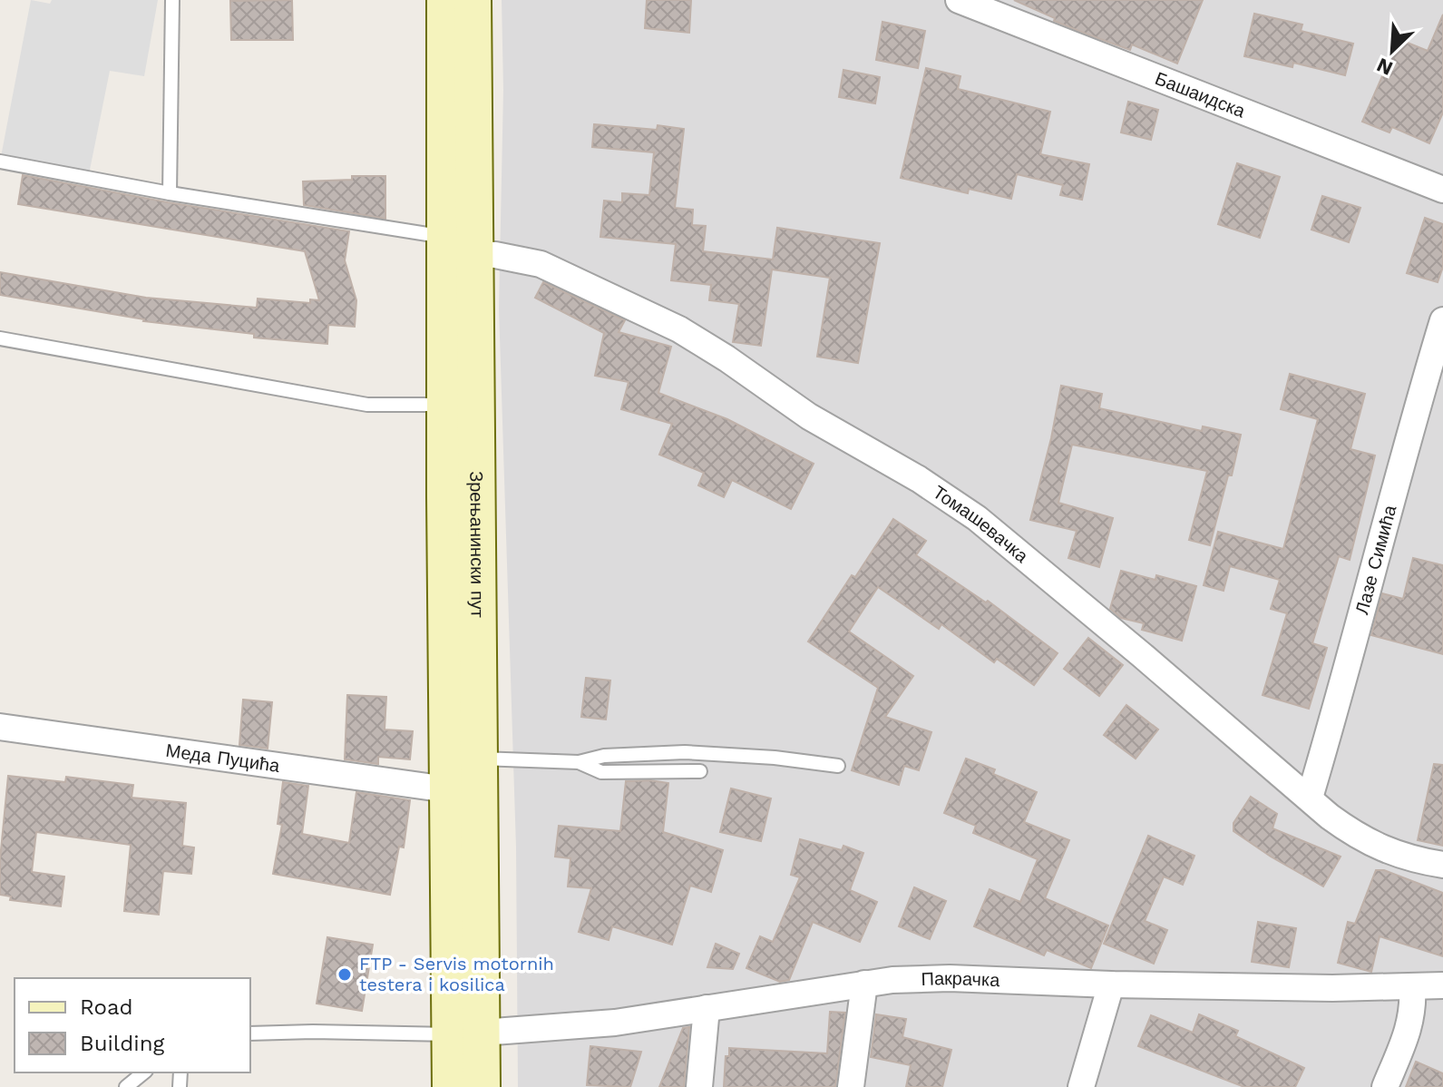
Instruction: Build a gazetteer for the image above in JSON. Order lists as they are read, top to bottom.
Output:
{
  "streets": {
    "main road": ["Зрењанински пут"],
    "street": [
      "Башаидска",
      "Томашевачка",
      "Лазе Симића",
      "Меда Пуцића",
      "Пакрачка"
    ]
  },
  "crossings": [
    ["Томашевачка", "Зрењанински пут"],
    ["Томашевачка", "Лазе Симића"],
    ["Зрењанински пут", "Меда Пуцића"],
    ["Зрењанински пут", "Пакрачка"]
  ],
  "places": ["FTP - Servis motornih testera i kosilica"],
  "legend": ["Road", "Building"],
  "north": "bottom left"
}
